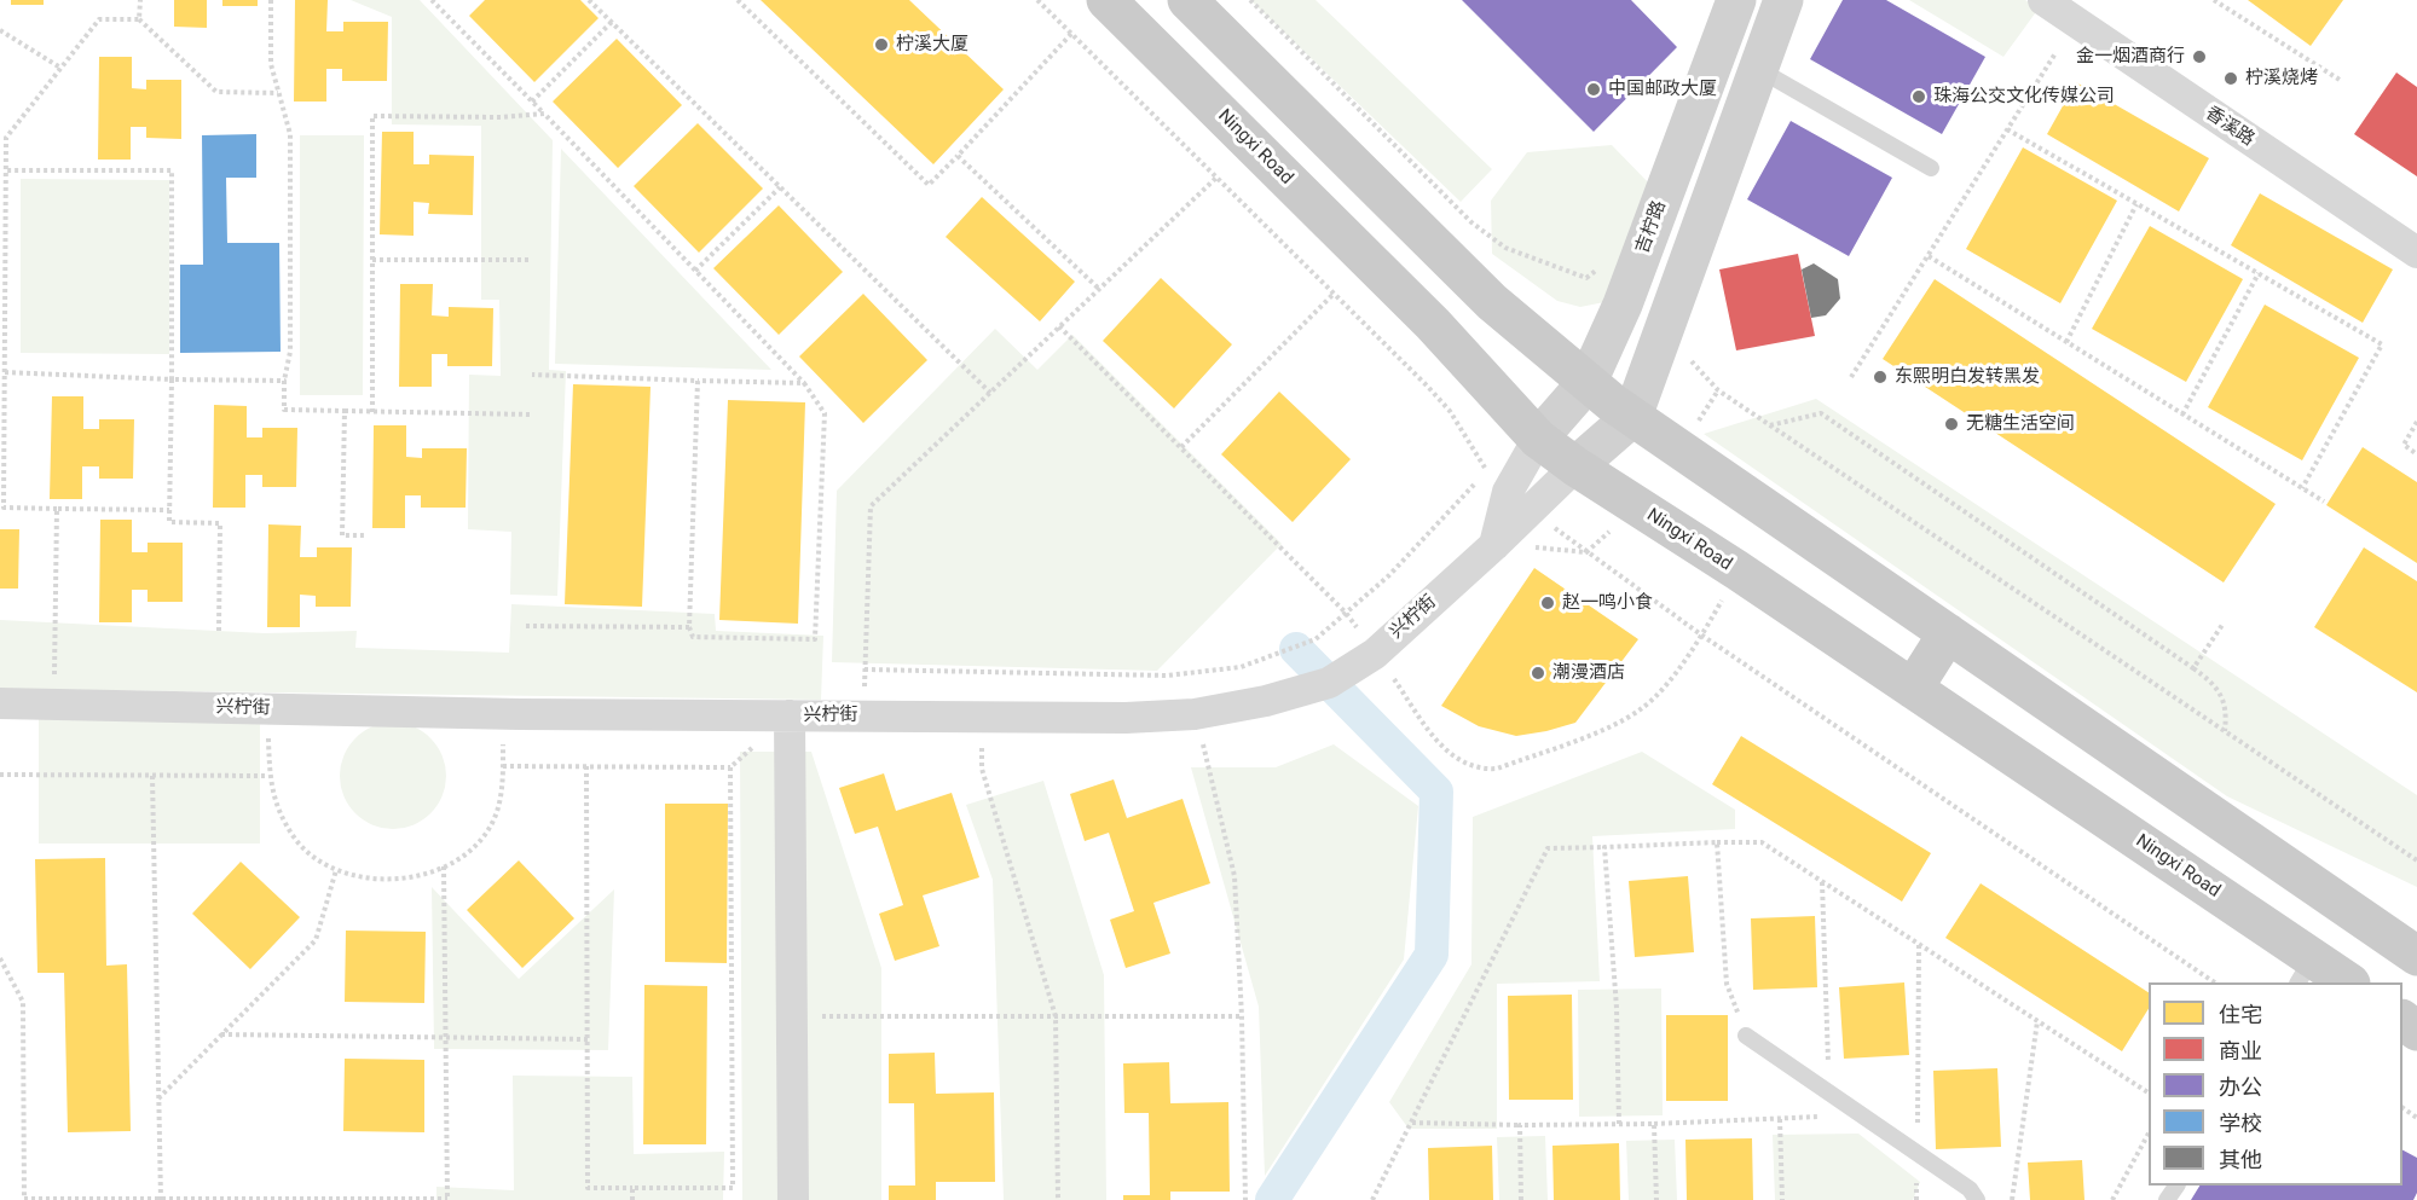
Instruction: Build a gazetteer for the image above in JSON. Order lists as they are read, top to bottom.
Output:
{
  "streets": {
    "main road": ["Ningxi Road", "吉柠路"],
    "street": ["香溪路", "兴柠街"]
  },
  "crossings": [
    ["Ningxi Road", "吉柠路"]
  ],
  "places": [
    "柠溪大厦",
    "金一烟酒商行",
    "柠溪烧烤",
    "中国邮政大厦",
    "珠海公交文化传媒公司",
    "东熙明白发转黑发",
    "无糖生活空间",
    "赵一鸣小食",
    "潮漫酒店"
  ],
  "legend": [
    "住宅",
    "商业",
    "办公",
    "学校",
    "其他"
  ]
}
